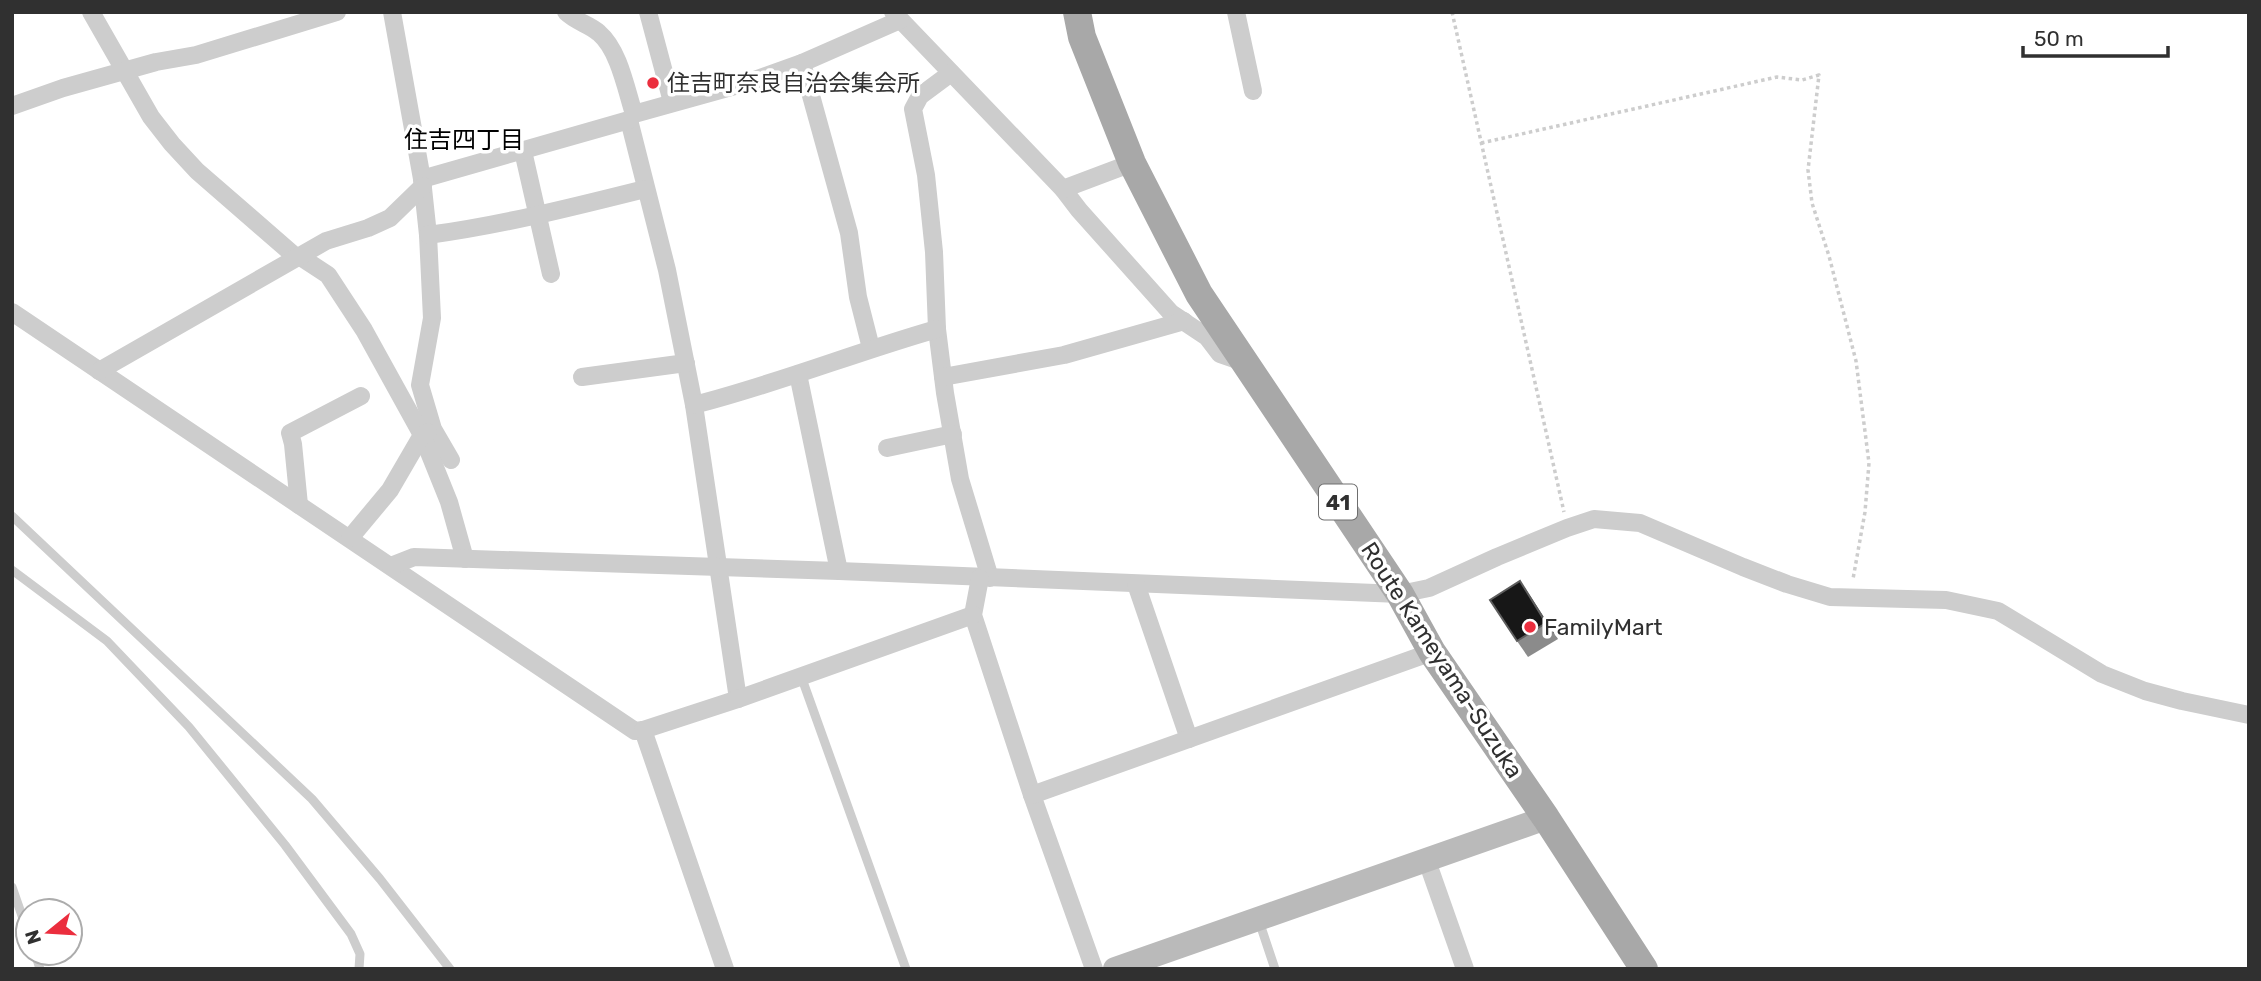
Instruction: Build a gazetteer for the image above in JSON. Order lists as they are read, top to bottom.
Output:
{
  "streets": {
    "main road": ["41", "Route Kameyama-Suzuka"]
  },
  "districts": ["住吉四丁目"],
  "places": ["住吉町奈良自治会集会所", "FamilyMart"],
  "scale_bar": "50 m",
  "north": "left"
}
